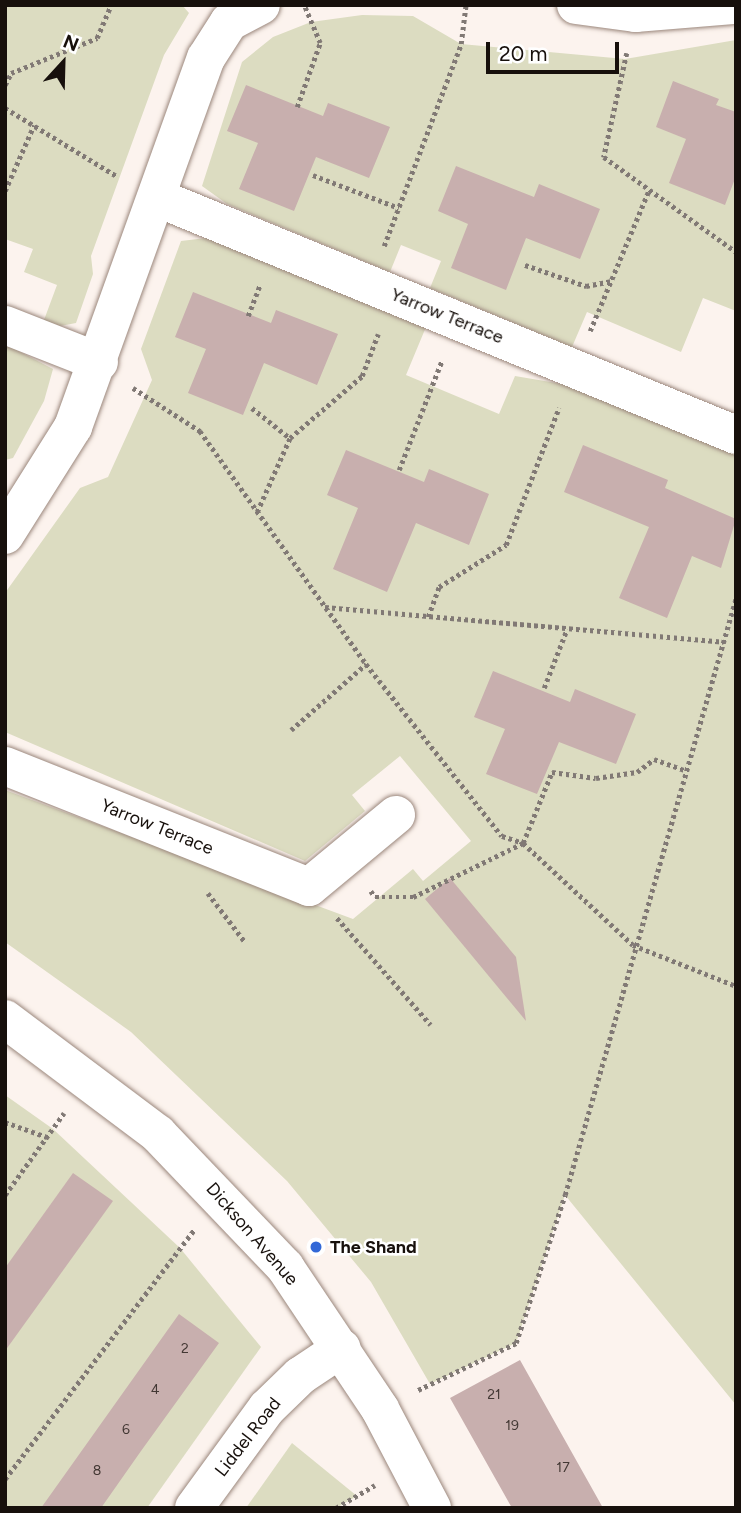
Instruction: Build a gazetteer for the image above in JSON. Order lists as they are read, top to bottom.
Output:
{
  "streets": {
    "street": ["Yarrow Terrace", "Dickson Avenue", "Liddel Road"]
  },
  "crossings": [
    ["Dickson Avenue", "Liddel Road"]
  ],
  "places": ["The Shand"],
  "house_numbers": [
    "2",
    "4",
    "21",
    "19",
    "6",
    "17",
    "8"
  ],
  "scale_bar": "20 m",
  "north": "top"
}
